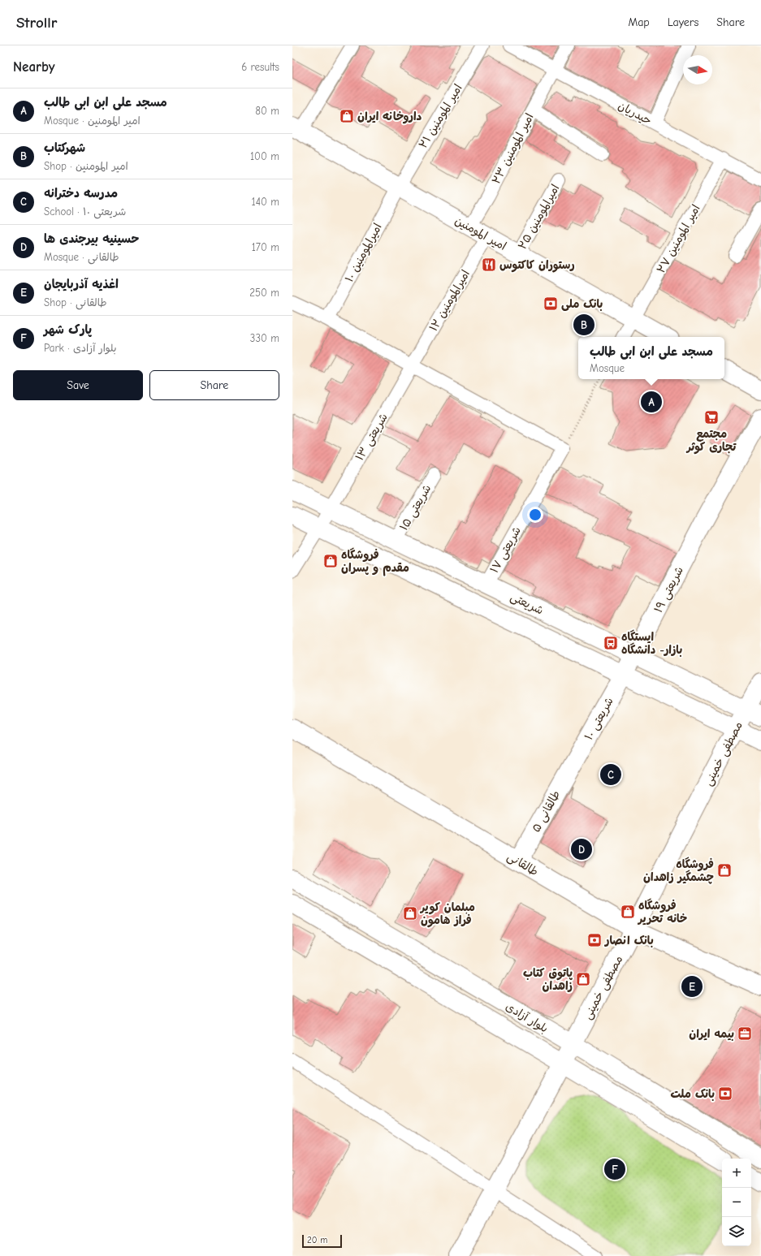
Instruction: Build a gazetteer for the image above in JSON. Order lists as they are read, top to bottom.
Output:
{
  "streets": {
    "main road": [
      "امیر المومنین",
      "شریعتی ۱۹",
      "شریعتی",
      "شریعتی ۱۰",
      "مصطفی خمینی",
      "طالقانی ۵",
      "طالقانی",
      "بلوار آزادی"
    ],
    "street": [
      "حیدریان",
      "امیر المومنین ۲۱",
      "امیر المومنین ۲۳",
      "امیرالمومنین ۲۵",
      "امیر المومنین ۲۷",
      "امیرالمومنین ۱۰",
      "امیرالمومنین ۱۲",
      "شریعتی ۱۳",
      "شریعتی ۱۵",
      "شریعتی ۱۷"
    ]
  },
  "crossings": [
    ["حیدریان", "امیر المومنین ۲۳"],
    ["حیدریان", "امیر المومنین ۲۷"],
    ["امیر المومنین ۲۱", "امیر المومنین"],
    ["امیر المومنین ۲۱", "امیرالمومنین ۱۰"],
    ["امیر المومنین ۲۳", "امیر المومنین"],
    ["امیرالمومنین ۲۵", "امیر المومنین"],
    ["امیر المومنین", "امیر المومنین ۲۷"],
    ["امیر المومنین", "امیرالمومنین ۱۰"],
    ["امیر المومنین", "امیرالمومنین ۱۲"],
    ["امیرالمومنین ۱۲", "شریعتی ۱۳"],
    ["شریعتی ۱۳", "شریعتی"],
    ["شریعتی ۱۵", "شریعتی"],
    ["شریعتی ۱۷", "شریعتی"],
    ["شریعتی ۱۹", "شریعتی"],
    ["شریعتی ۱۹", "شریعتی ۱۰"],
    ["شریعتی", "شریعتی ۱۰"],
    ["شریعتی", "مصطفی خمینی"],
    ["شریعتی ۱۰", "طالقانی ۵"],
    ["مصطفی خمینی", "طالقانی"],
    ["مصطفی خمینی", "بلوار آزادی"],
    ["طالقانی ۵", "طالقانی"]
  ],
  "places": {
    "shop": [
      "داروخانه ایران",
      "فروشگاه مقدم و پسران",
      "فروشگاه چشمگیر زاهدان",
      "فروشگاه خانه تحریر",
      "مبلمان کویر فراز هامون",
      "پاتوق کتاب زاهدان"
    ],
    "restaurant": ["رستوران کاکتوس"],
    "bank": ["بانک ملی", "بانک انصار", "بانک ملت"],
    "supermarket": ["مجتمع تجاری کوثر"],
    "bus stop": ["ایستگاه بازار- دانشگاه"],
    "office": ["بیمه ایران"]
  },
  "scale_bar": "20 m",
  "north": "right",
  "page": {
    "header": "Strollr",
    "nav": ["Map", "Layers", "Share"],
    "heading": ["Nearby", "6 results"],
    "list": [
      {
        "mark": "A",
        "name": "مسجد علی ابن ابی طالب",
        "note": "Mosque · امیر المومنین",
        "value": "80 m"
      },
      {
        "mark": "B",
        "name": "شهرکتاب",
        "note": "Shop · امیر المومنین",
        "value": "100 m"
      },
      {
        "mark": "C",
        "name": "مدرسه دخترانه",
        "note": "School · شریعتی ۱۰",
        "value": "140 m"
      },
      {
        "mark": "D",
        "name": "حسینیه بیرجندی ها",
        "note": "Mosque · طالقانی",
        "value": "170 m"
      },
      {
        "mark": "E",
        "name": "اغذیه آذربایجان",
        "note": "Shop · طالقانی",
        "value": "250 m"
      },
      {
        "mark": "F",
        "name": "پارک شهر",
        "note": "Park · بلوار آزادی",
        "value": "330 m"
      }
    ],
    "pins": [
      "B",
      "A",
      "C",
      "D",
      "E",
      "F"
    ],
    "popup": ["مسجد علی ابن ابی طالب", "Mosque"],
    "buttons": ["Save", "Share"],
    "map_buttons": ["+", "−"],
    "scale": "20 m"
  }
}
